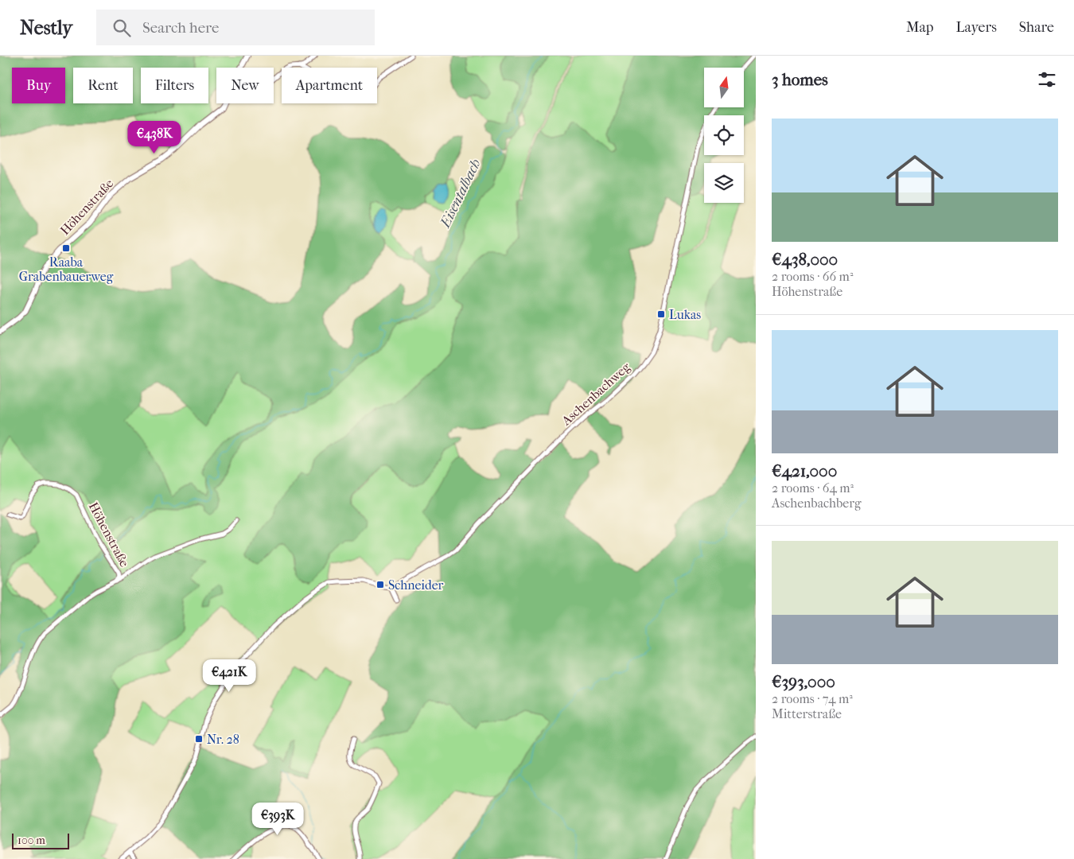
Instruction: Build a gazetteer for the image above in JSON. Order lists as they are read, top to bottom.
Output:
{
  "streets": {
    "street": ["Höhenstraße", "Aschenbachweg"]
  },
  "water": ["Eisentalbach"],
  "places": {
    "transit": [
      "Raaba Grabenbauerweg",
      "Lukas",
      "Schneider",
      "Nr. 28"
    ]
  },
  "scale_bar": "100 m",
  "north": "top",
  "page": {
    "header": "Nestly",
    "search": "Search here",
    "nav": ["Map", "Layers", "Share"],
    "heading": "3 homes",
    "chip": [
      "Buy",
      "Rent",
      "Filters",
      "New",
      "Apartment"
    ],
    "list": [
      {
        "name": "€438,000",
        "note": "2 rooms · 66 m² · Höhenstraße"
      },
      {
        "name": "€421,000",
        "note": "2 rooms · 64 m² · Aschenbachberg"
      },
      {
        "name": "€393,000",
        "note": "2 rooms · 74 m² · Mitterstraße"
      }
    ],
    "price": ["€438K", "€421K", "€393K"],
    "scale": "100 m"
  }
}
